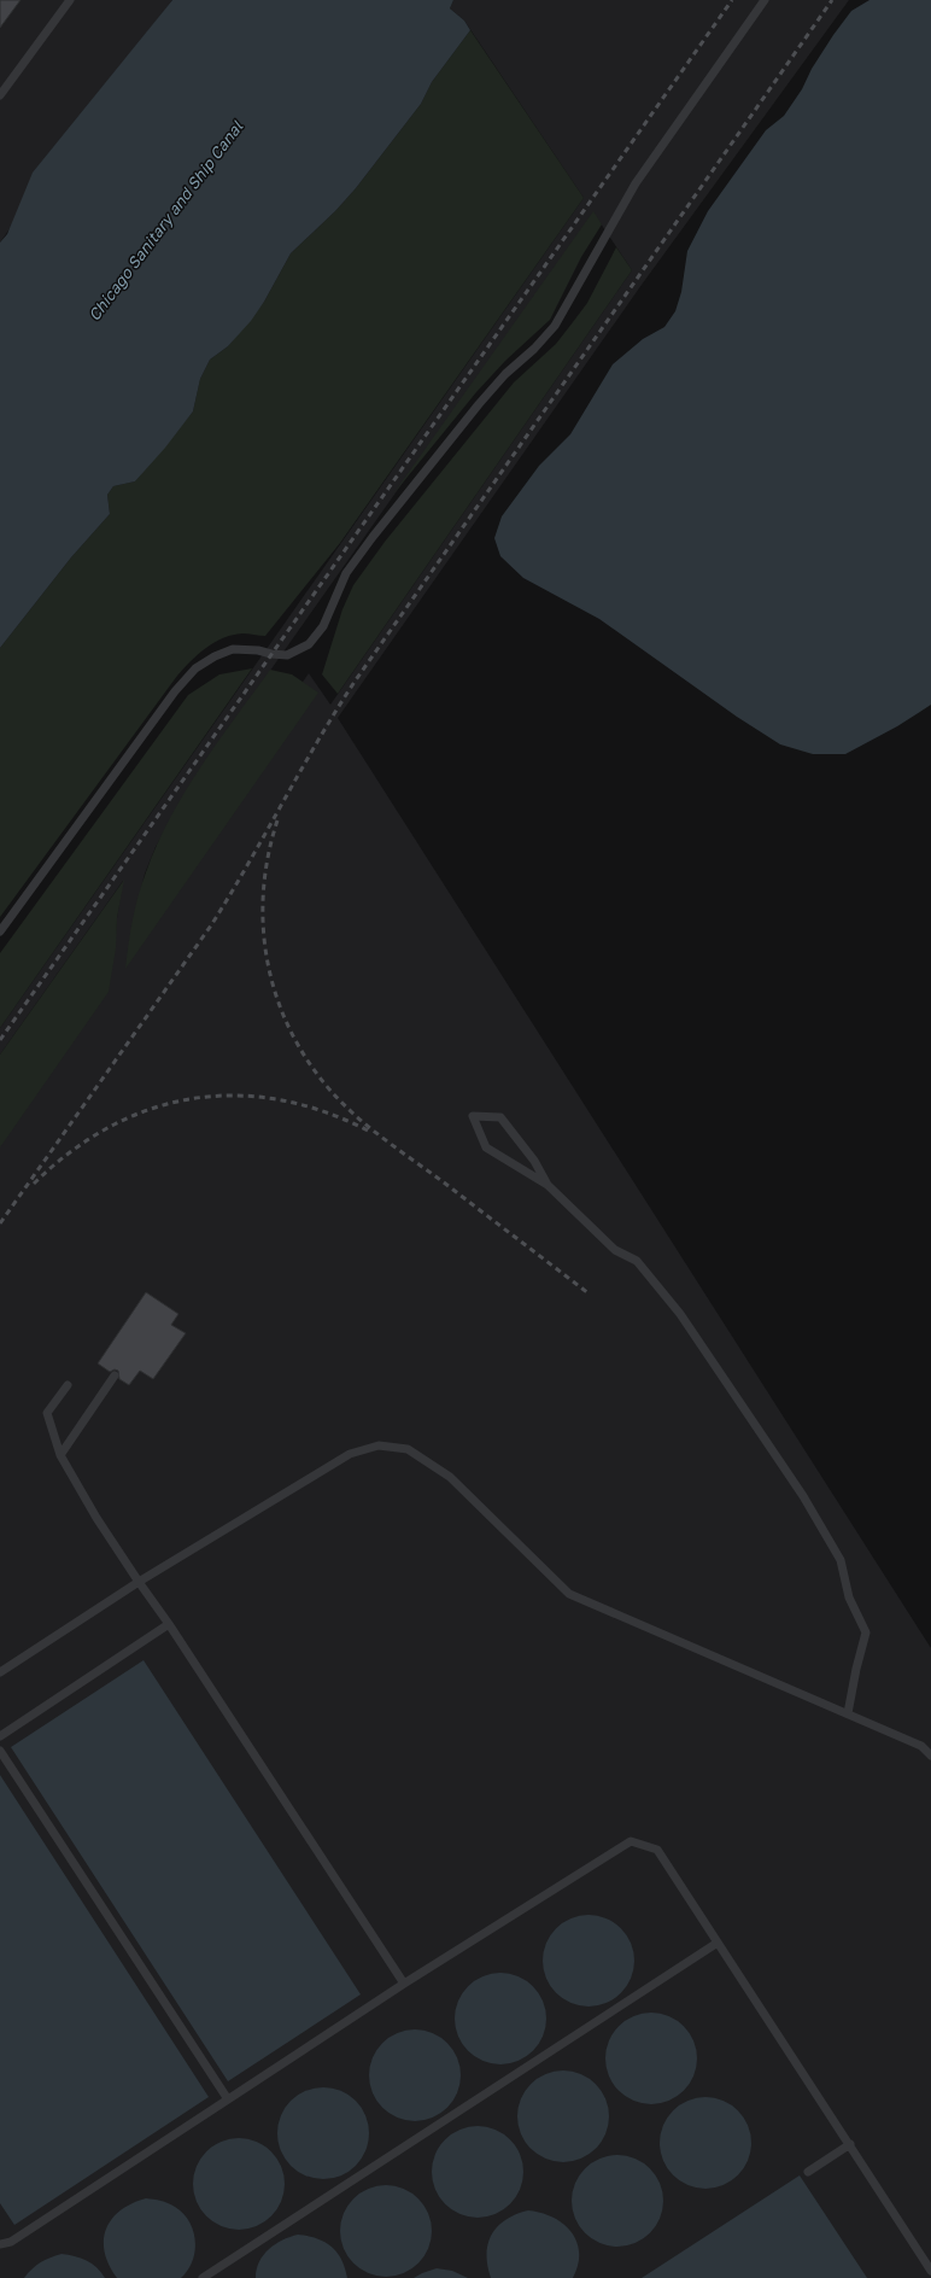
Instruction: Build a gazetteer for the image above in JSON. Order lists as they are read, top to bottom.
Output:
{
  "water": ["Chicago Sanitary and Ship Canal"]
}
